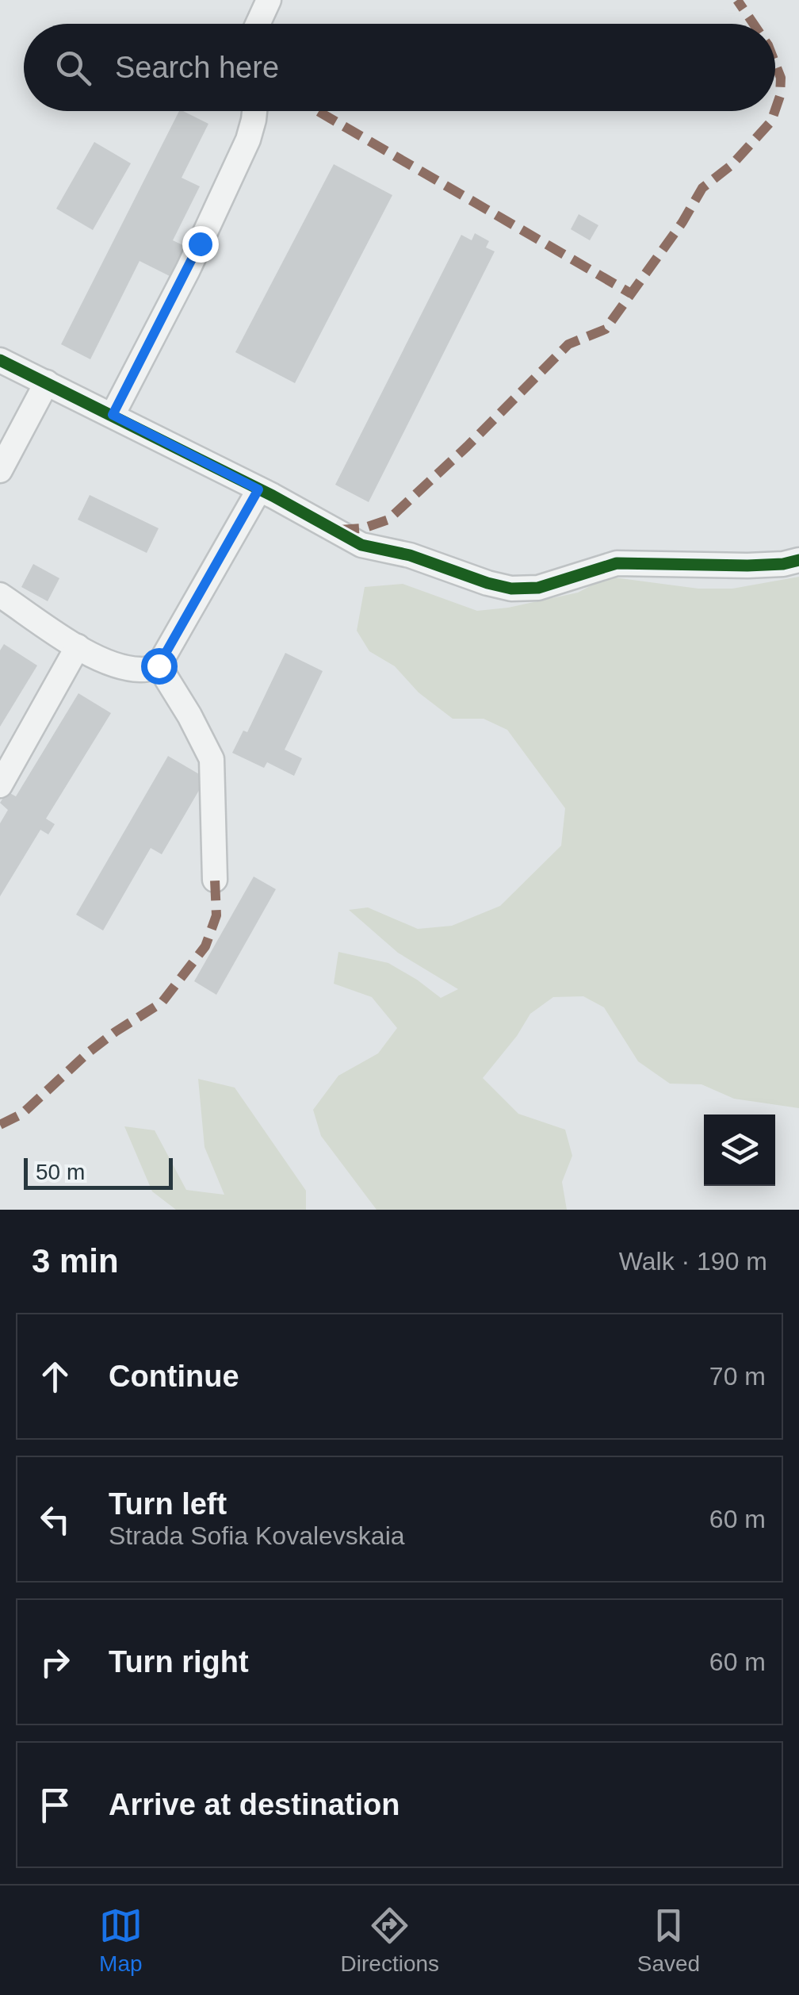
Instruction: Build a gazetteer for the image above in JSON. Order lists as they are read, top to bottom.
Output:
{
  "scale_bar": "50 m",
  "page": {
    "search": "Search here",
    "scale": "50 m",
    "heading": ["3 min", "Walk · 190 m"],
    "list": [
      ["Continue", "70 m"],
      ["Turn left", "Strada Sofia Kovalevskaia", "60 m"],
      ["Turn right", "60 m"],
      "Arrive at destination"
    ],
    "nav": ["Map", "Directions", "Saved"]
  }
}
